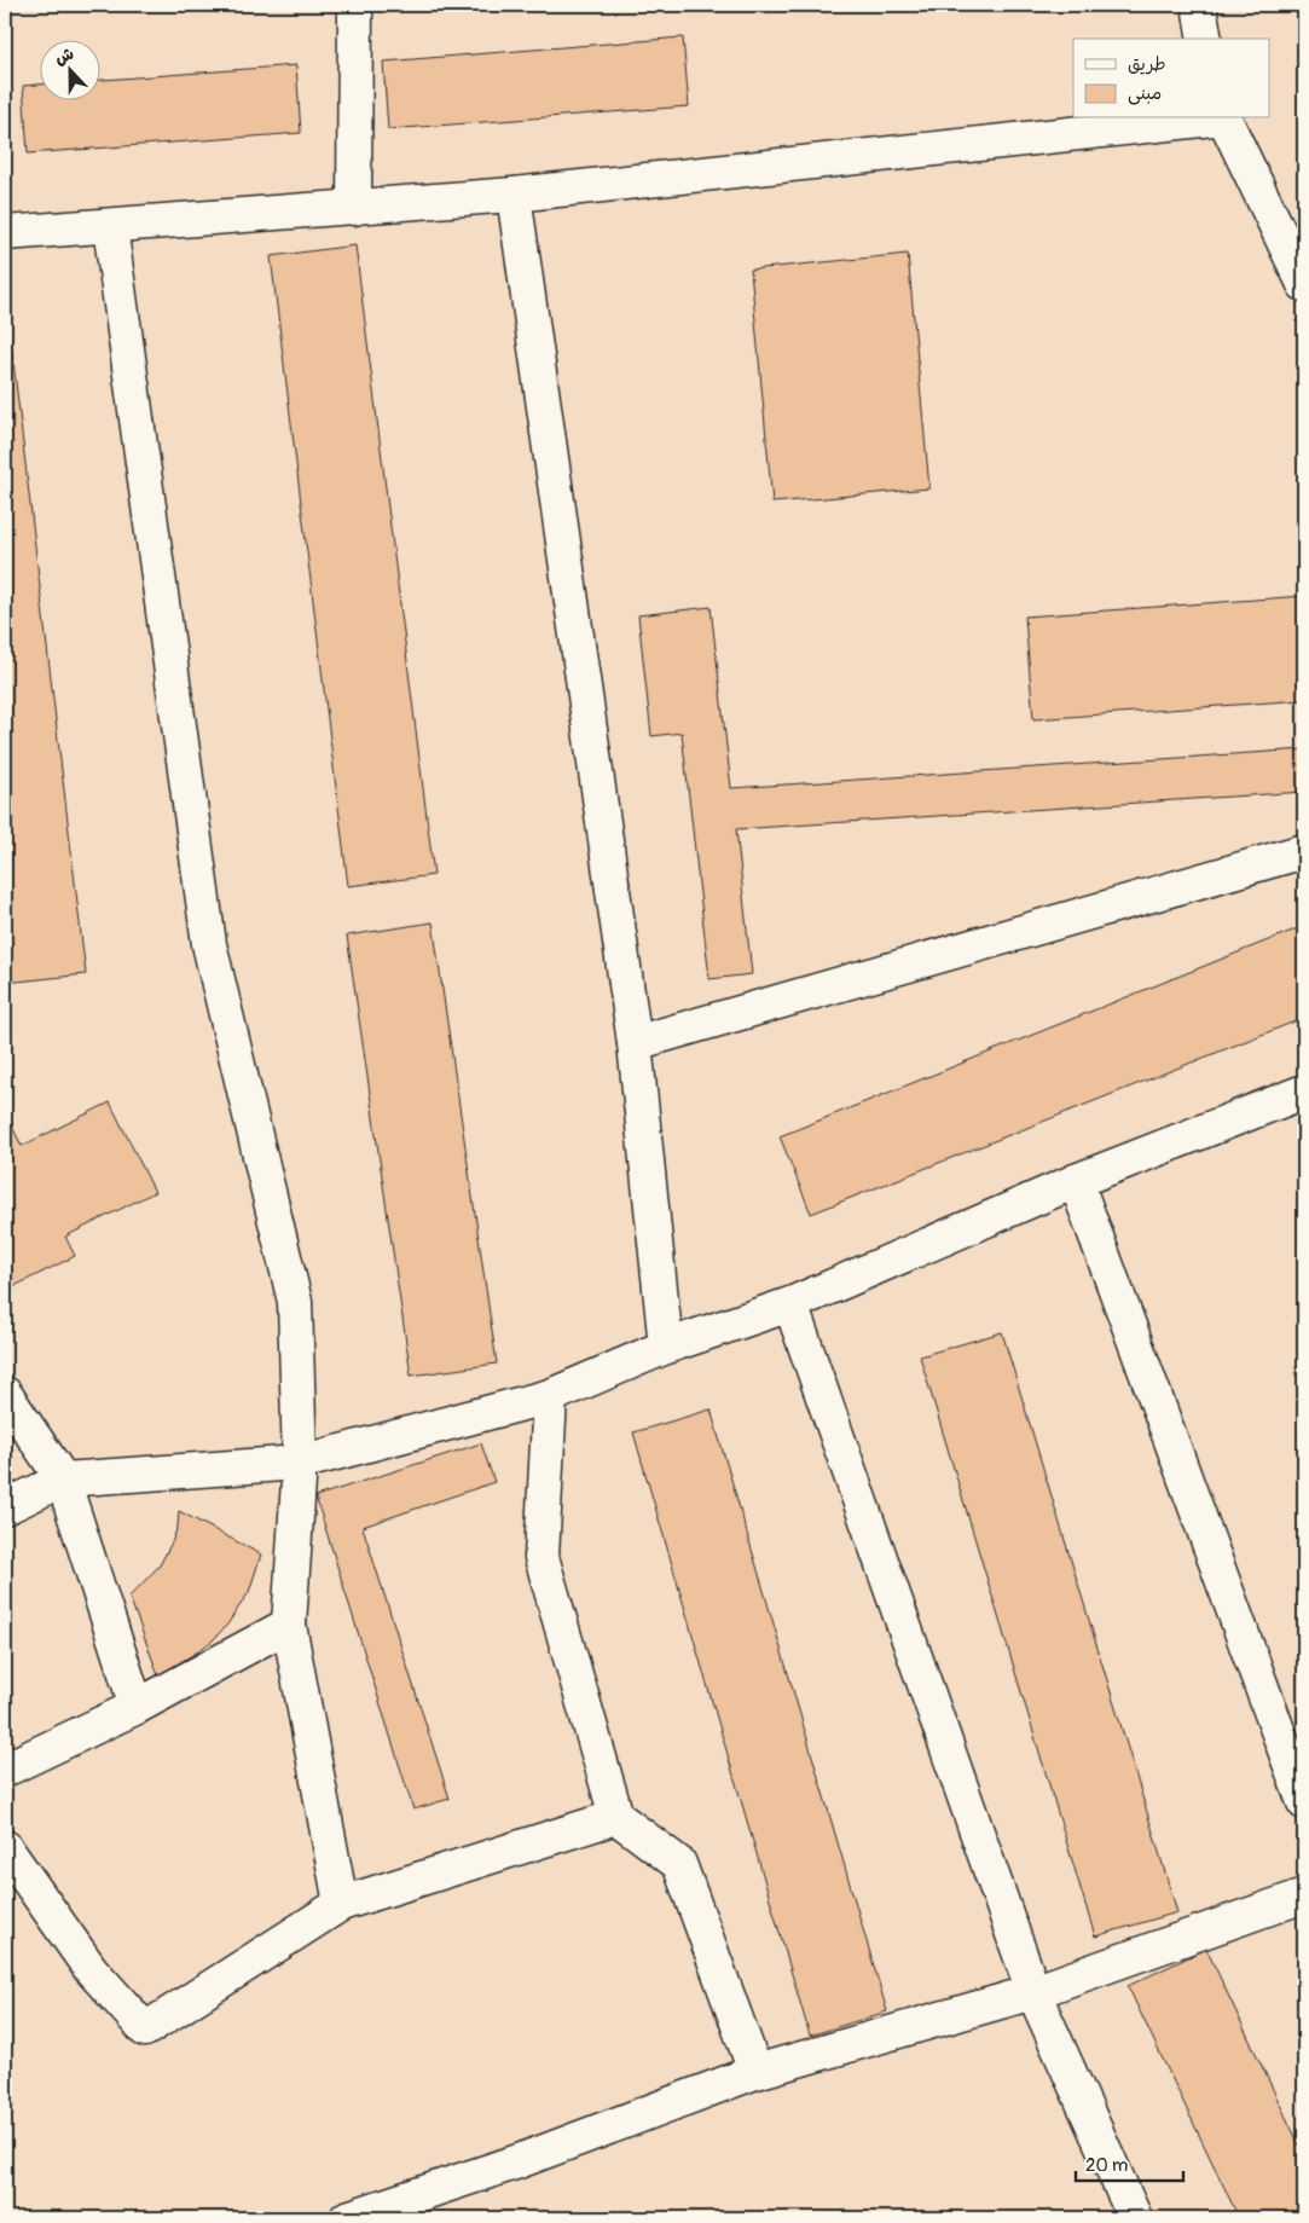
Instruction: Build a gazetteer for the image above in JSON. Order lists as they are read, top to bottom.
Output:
{
  "legend": ["طريق", "مبنى"],
  "scale_bar": "20 m",
  "north": "top"
}
